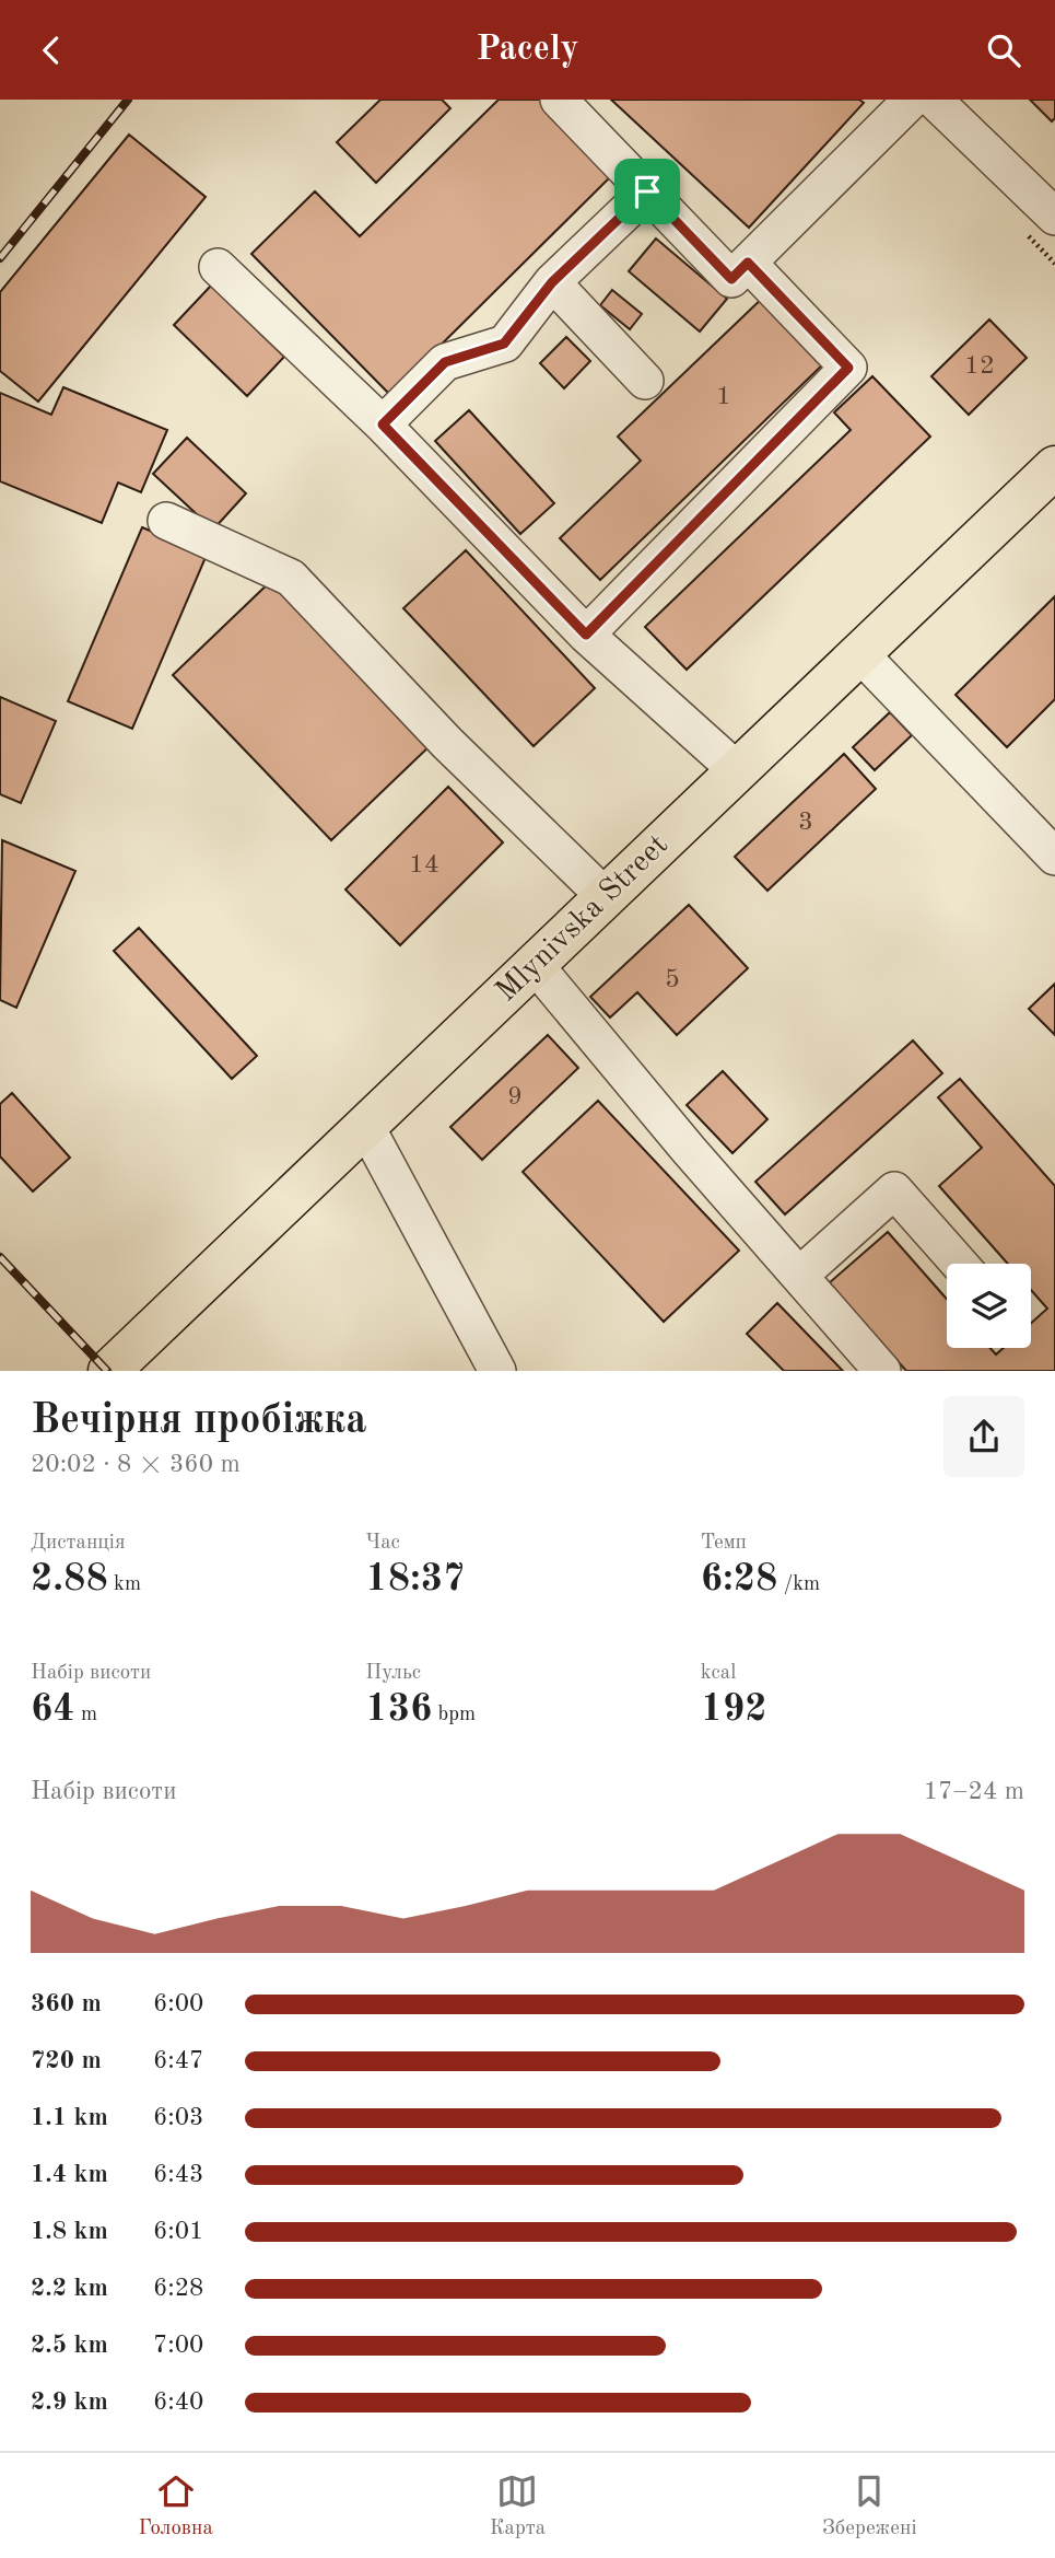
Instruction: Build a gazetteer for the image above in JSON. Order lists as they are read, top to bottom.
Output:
{
  "streets": {
    "main road": ["Mlynivska Street"]
  },
  "house_numbers": [
    "12",
    "1",
    "3",
    "14",
    "5",
    "9"
  ],
  "page": {
    "header": "Pacely",
    "heading": ["Вечірня пробіжка", "20:02 · 8 × 360 m"],
    "stats": [
      ["Дистанція", "2.88 km"],
      ["Час", "18:37"],
      ["Темп", "6:28 /km"],
      ["Набір висоти", "64 m"],
      ["Пульс", "136 bpm"],
      ["kcal", "192"]
    ],
    "chart": ["Набір висоти", "17–24 m"],
    "list": [
      {
        "name": "360 m",
        "note": "6:00"
      },
      {
        "name": "720 m",
        "note": "6:47"
      },
      {
        "name": "1.1 km",
        "note": "6:03"
      },
      {
        "name": "1.4 km",
        "note": "6:43"
      },
      {
        "name": "1.8 km",
        "note": "6:01"
      },
      {
        "name": "2.2 km",
        "note": "6:28"
      },
      {
        "name": "2.5 km",
        "note": "7:00"
      },
      {
        "name": "2.9 km",
        "note": "6:40"
      }
    ],
    "tabs": ["Головна", "Карта", "Збережені"]
  }
}
